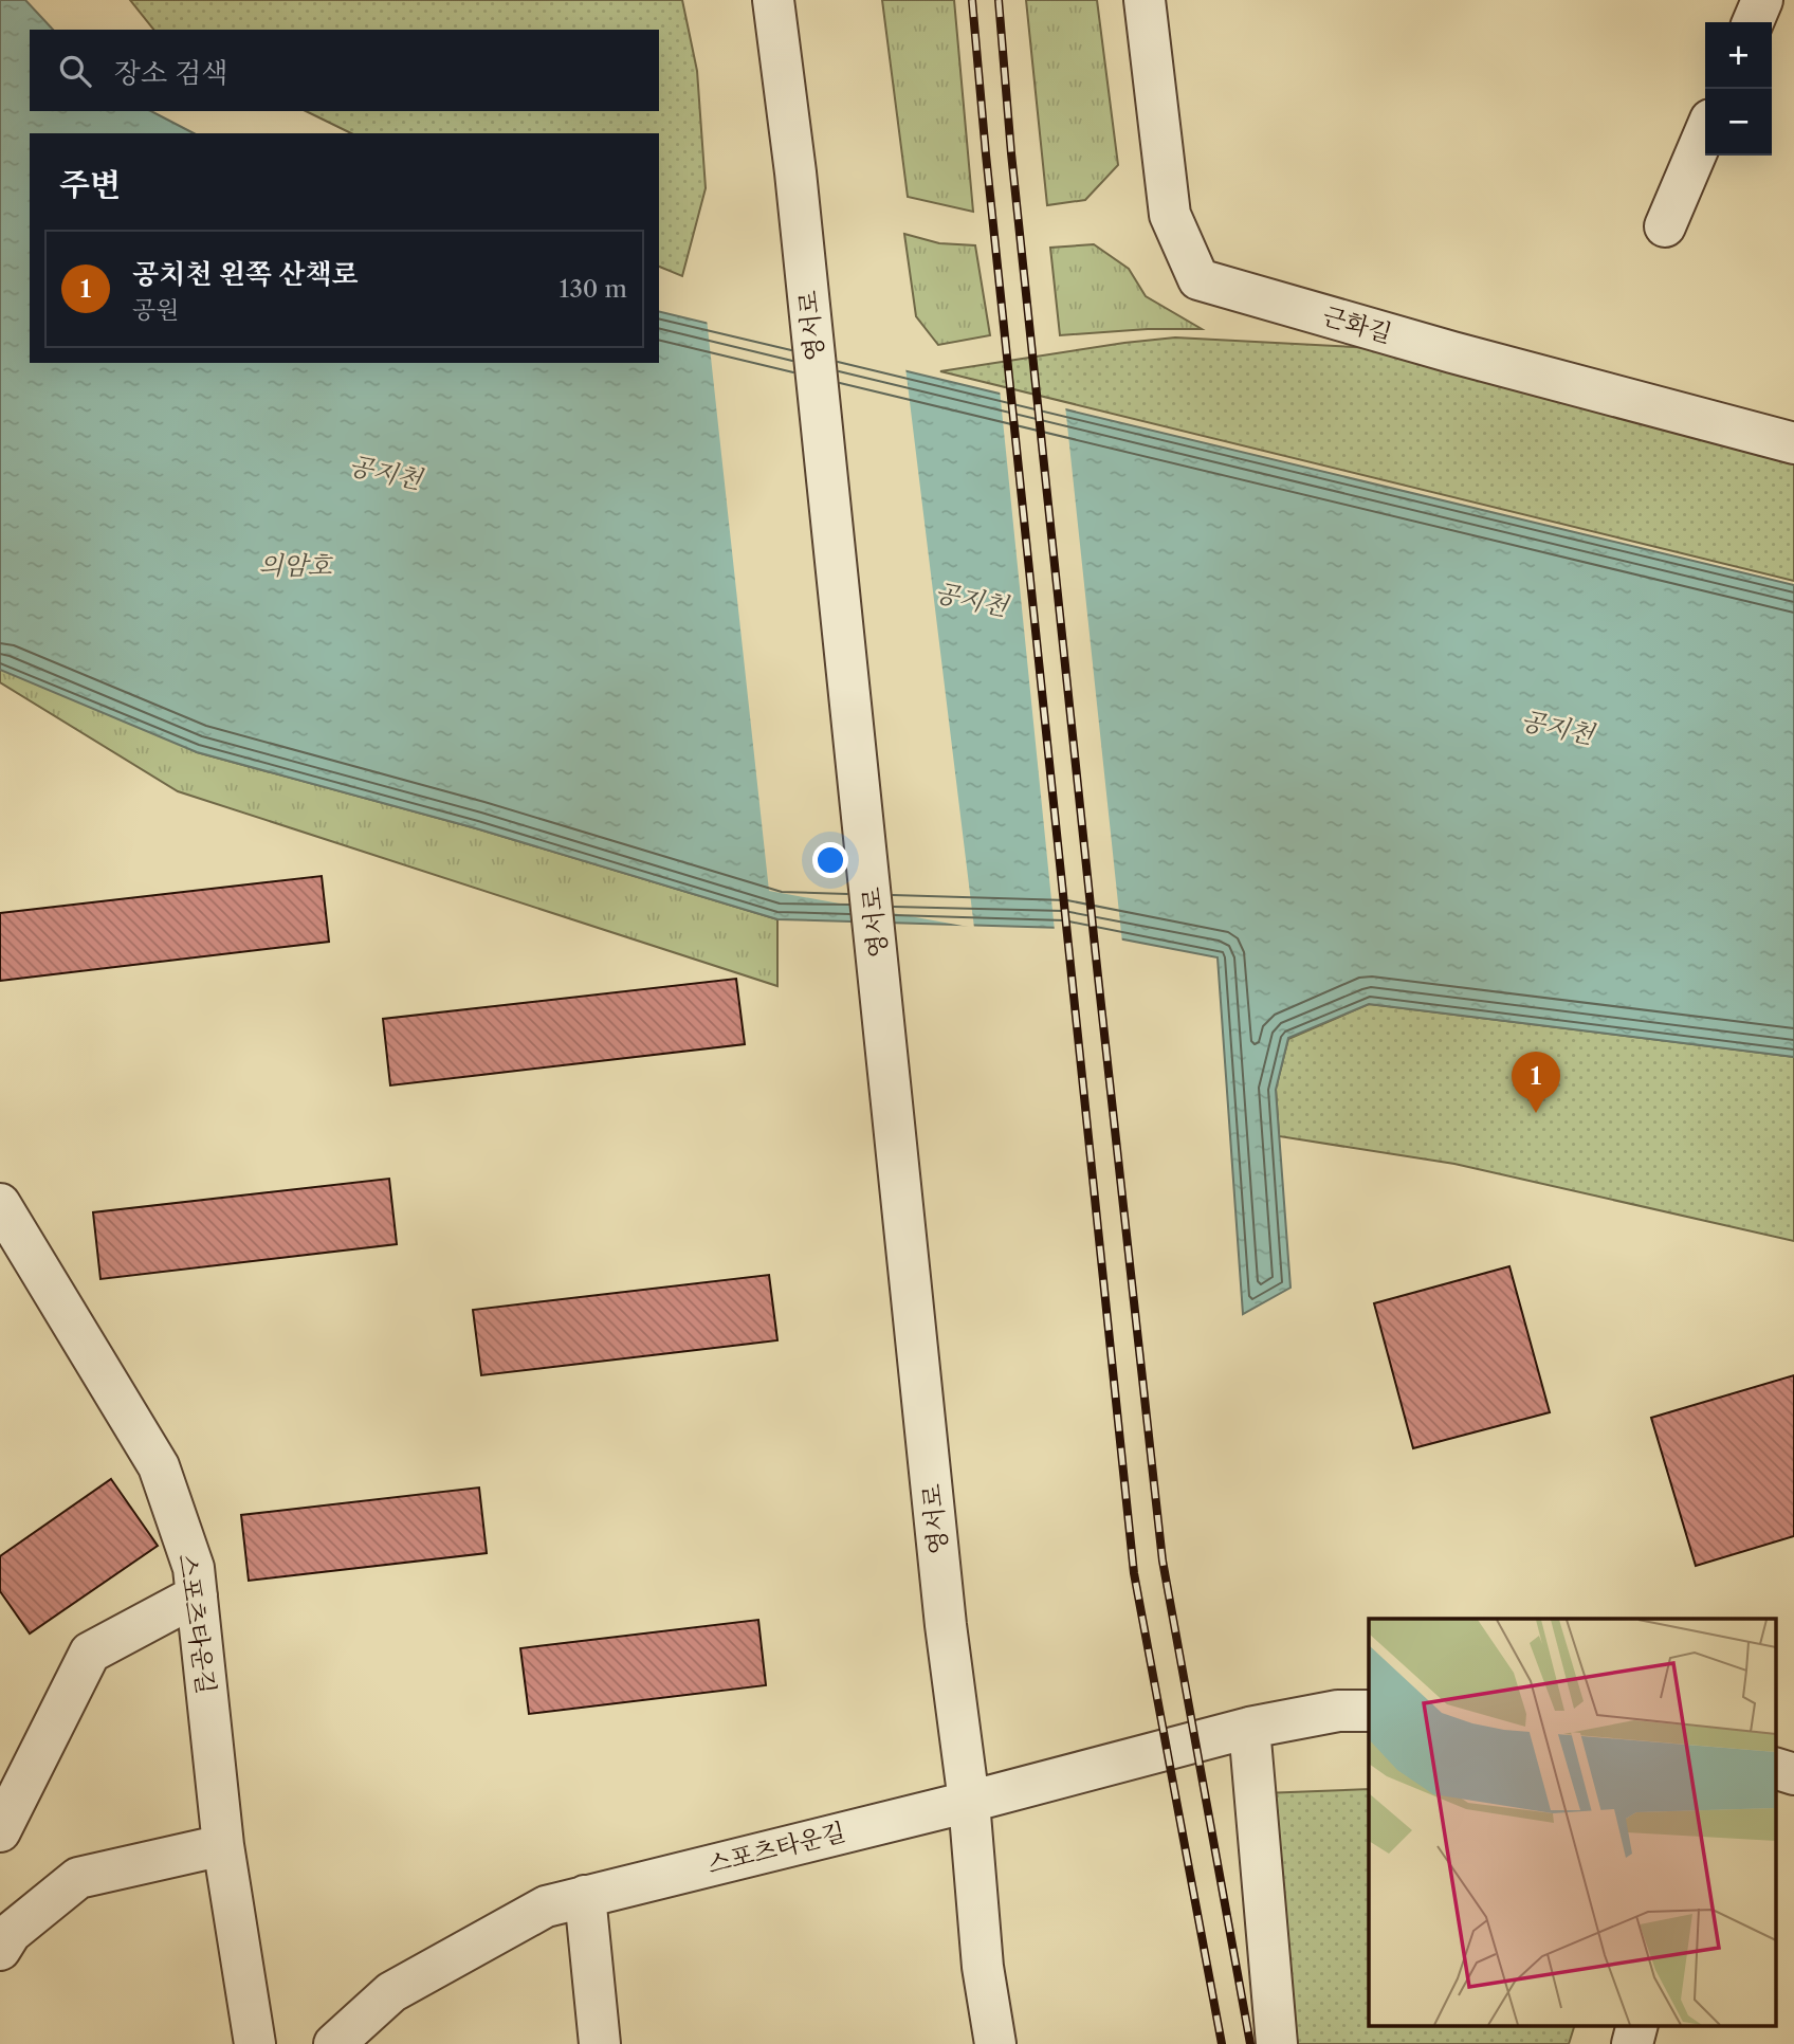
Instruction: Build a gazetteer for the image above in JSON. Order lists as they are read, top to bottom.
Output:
{
  "streets": {
    "street": ["근화길", "영서로", "스포츠타운길"]
  },
  "crossings": [
    ["영서로", "스포츠타운길"]
  ],
  "water": ["공지천", "의암호"],
  "page": {
    "map_buttons": ["+", "−"],
    "search": "장소 검색",
    "heading": "주변",
    "list": [
      {
        "mark": "1",
        "name": "공치천 왼쪽 산책로",
        "note": "공원",
        "value": "130 m"
      }
    ],
    "pins": "1"
  }
}
